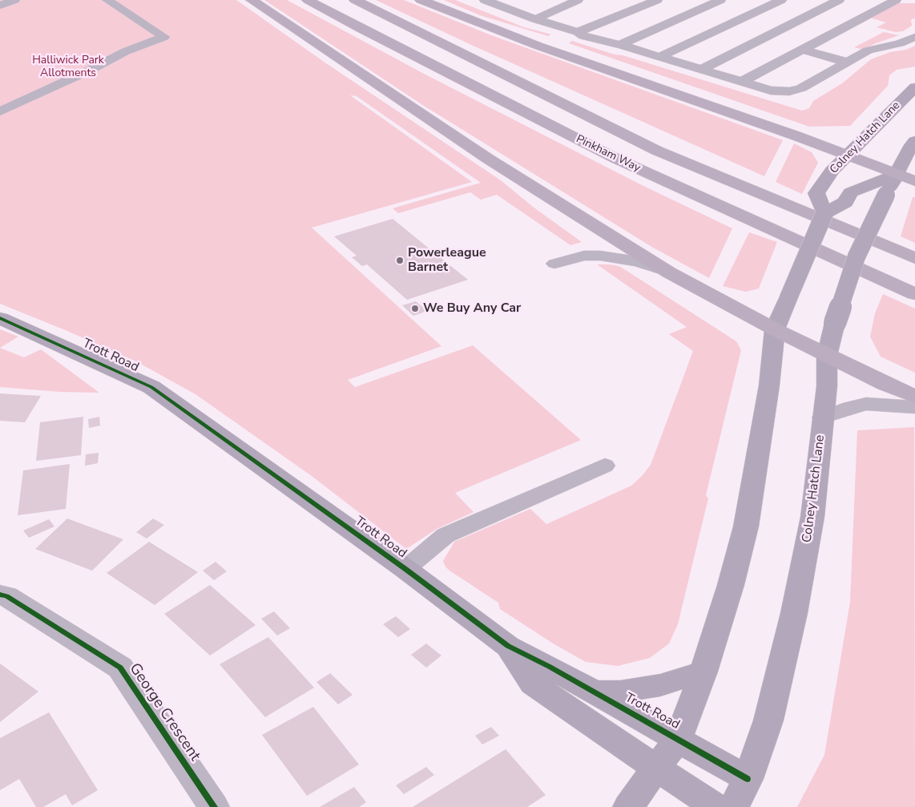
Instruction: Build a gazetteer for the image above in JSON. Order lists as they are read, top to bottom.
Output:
{
  "streets": {
    "highway": ["Pinkham Way"],
    "main road": ["Colney Hatch Lane", "Trott Road"],
    "street": ["George Crescent"]
  },
  "crossings": [
    ["Colney Hatch Lane", "Trott Road"]
  ],
  "parks": ["Halliwick Park Allotments"],
  "places": ["Powerleague Barnet", "We Buy Any Car"]
}
